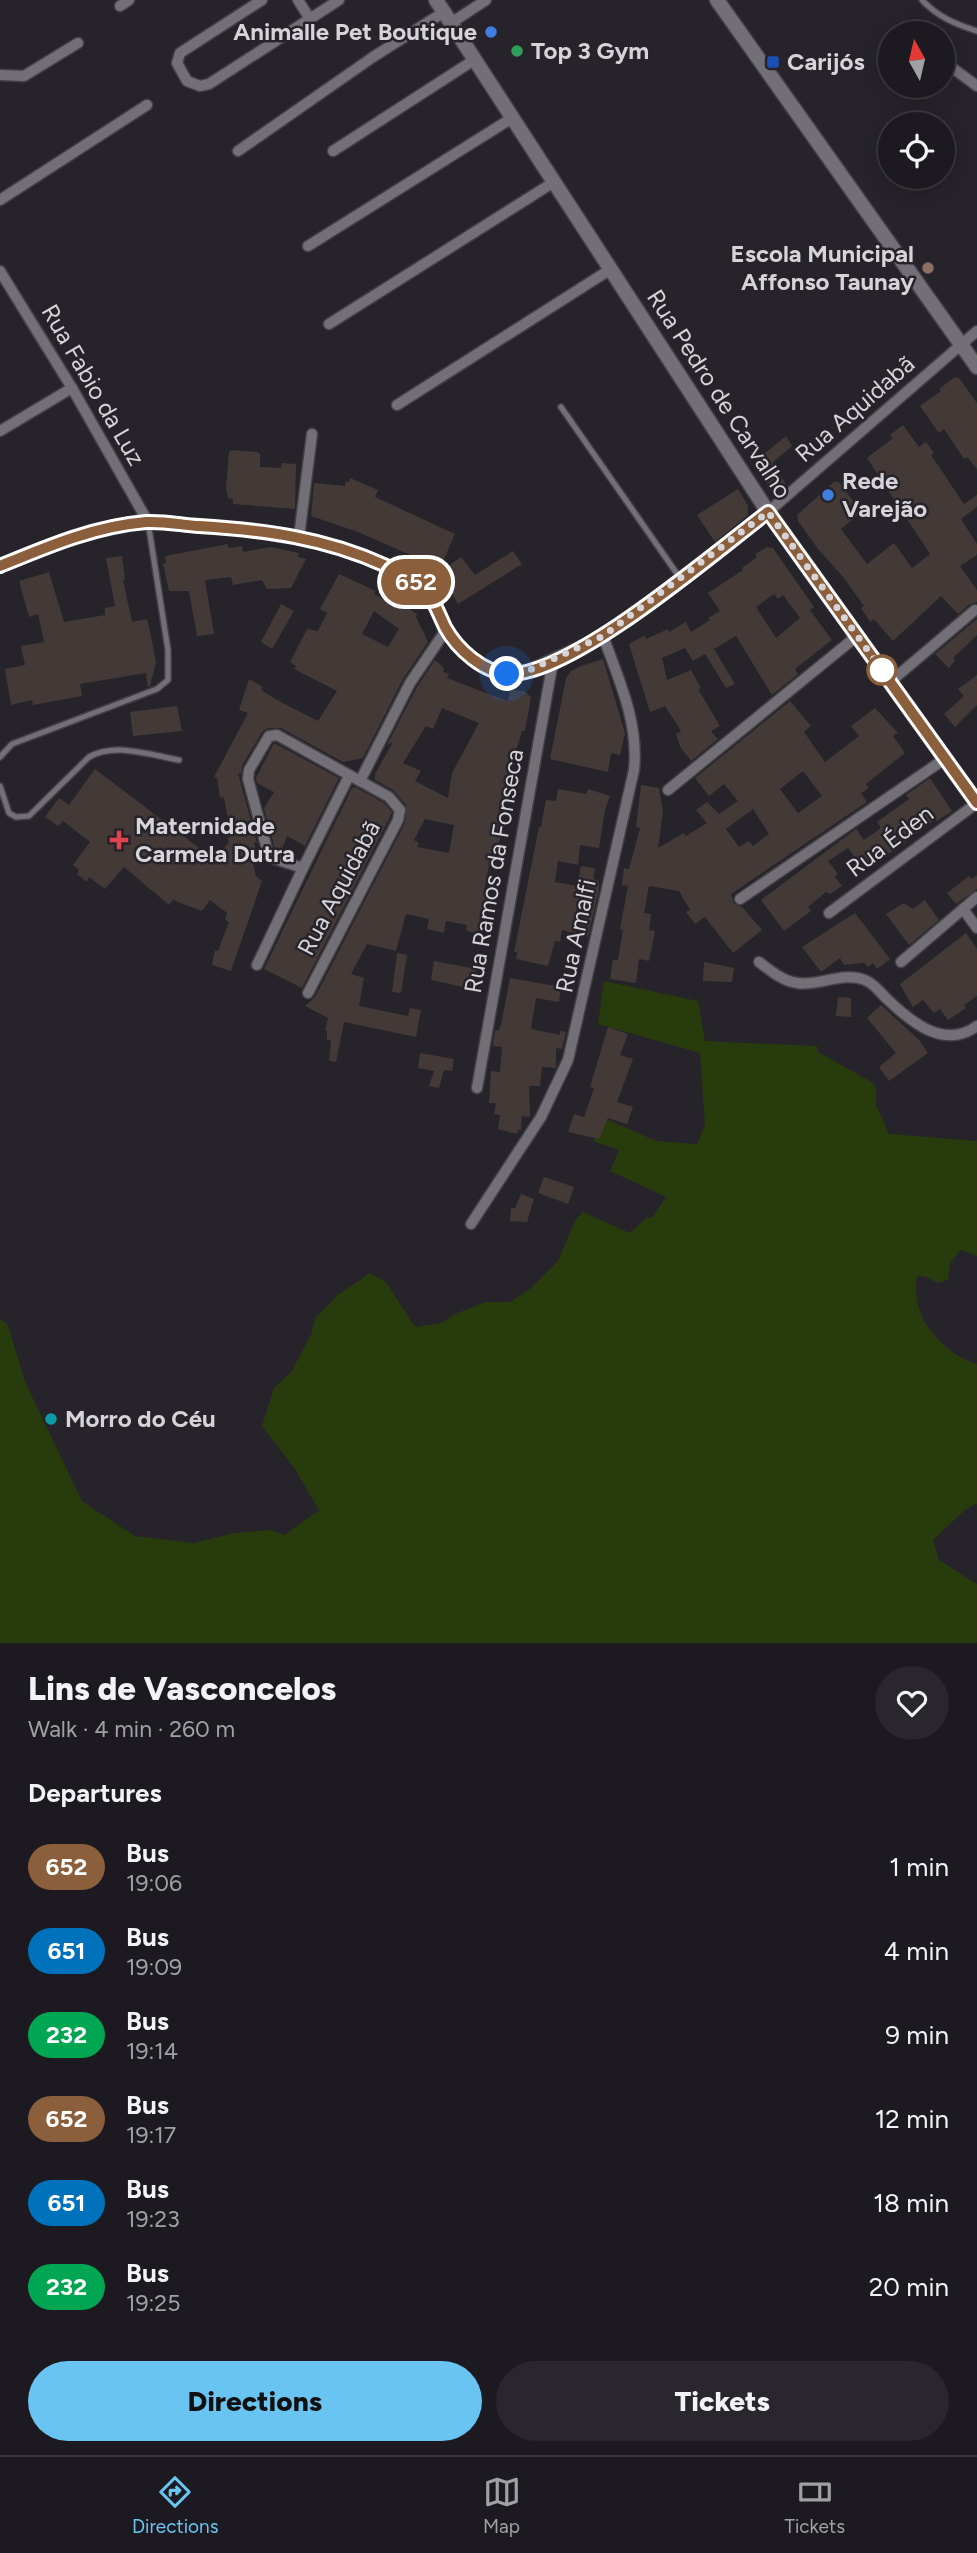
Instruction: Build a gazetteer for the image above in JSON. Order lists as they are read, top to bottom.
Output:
{
  "streets": {
    "street": [
      "Rua Fabio da Luz",
      "Rua Pedro de Carvalho",
      "Rua Aquidabã",
      "Rua Éden",
      "Rua Ramos da Fonseca",
      "Rua Amalfi"
    ]
  },
  "crossings": [
    ["Rua Fabio da Luz", "Rua Aquidabã"],
    ["Rua Pedro de Carvalho", "Rua Aquidabã"],
    ["Rua Pedro de Carvalho", "Rua Éden"],
    ["Rua Aquidabã", "Rua Ramos da Fonseca"],
    ["Rua Aquidabã", "Rua Amalfi"]
  ],
  "places": {
    "other": [
      "Animalle Pet Boutique",
      "Top 3 Gym",
      "Escola Municipal Affonso Taunay",
      "Rede Varejão",
      "Morro do Céu"
    ],
    "transit": ["Carijós"],
    "health": ["Maternidade Carmela Dutra"]
  },
  "lines": ["bus line 652"],
  "north": "top",
  "page": {
    "on_map": "652",
    "heading": [
      ["Lins de Vasconcelos", "Walk · 4 min · 260 m"],
      "Departures"
    ],
    "list": [
      {
        "mark": "652",
        "name": "Bus",
        "note": "19:06",
        "value": "1 min"
      },
      {
        "mark": "651",
        "name": "Bus",
        "note": "19:09",
        "value": "4 min"
      },
      {
        "mark": "232",
        "name": "Bus",
        "note": "19:14",
        "value": "9 min"
      },
      {
        "mark": "652",
        "name": "Bus",
        "note": "19:17",
        "value": "12 min"
      },
      {
        "mark": "651",
        "name": "Bus",
        "note": "19:23",
        "value": "18 min"
      },
      {
        "mark": "232",
        "name": "Bus",
        "note": "19:25",
        "value": "20 min"
      }
    ],
    "buttons": ["Directions", "Tickets"],
    "tabs": ["Directions", "Map", "Tickets"]
  }
}
